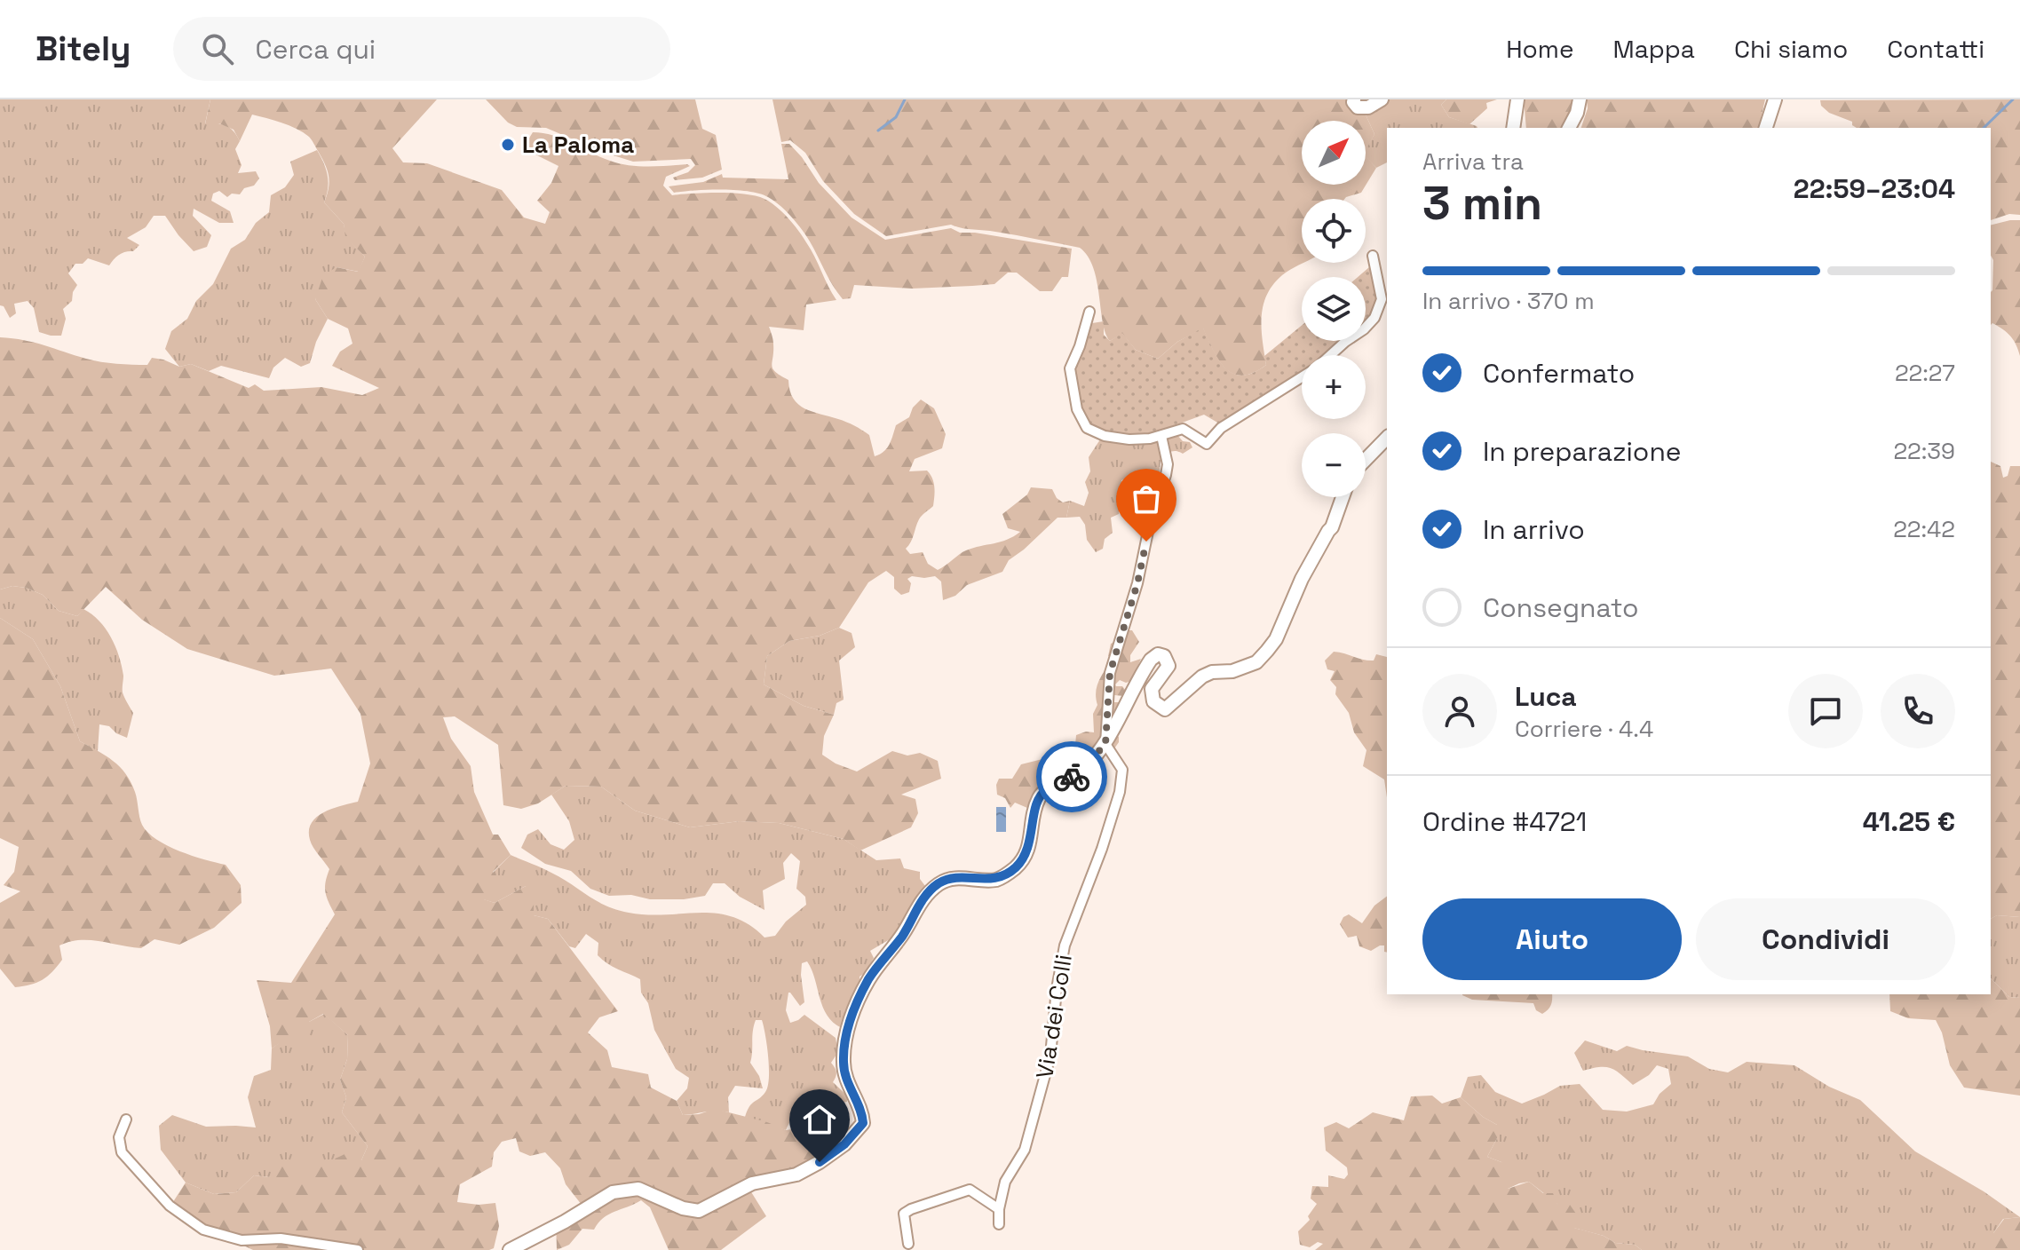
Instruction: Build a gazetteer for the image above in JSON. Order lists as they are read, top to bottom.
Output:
{
  "streets": {
    "street": ["Via dei Colli"]
  },
  "places": ["La Paloma"],
  "north": "top right",
  "page": {
    "header": "Bitely",
    "search": "Cerca qui",
    "nav": [
      "Home",
      "Mappa",
      "Chi siamo",
      "Contatti"
    ],
    "map_buttons": ["+", "−"],
    "heading": ["3 min", "Arriva tra", "22:59–23:04"],
    "panel": [
      "Luca",
      "Corriere · 4.4",
      "Ordine #4721",
      "41.25 €"
    ],
    "bar": "In arrivo · 370 m",
    "list": [
      ["Confermato", "22:27"],
      ["In preparazione", "22:39"],
      ["In arrivo", "22:42"],
      "Consegnato"
    ],
    "buttons": ["Aiuto", "Condividi"]
  }
}
